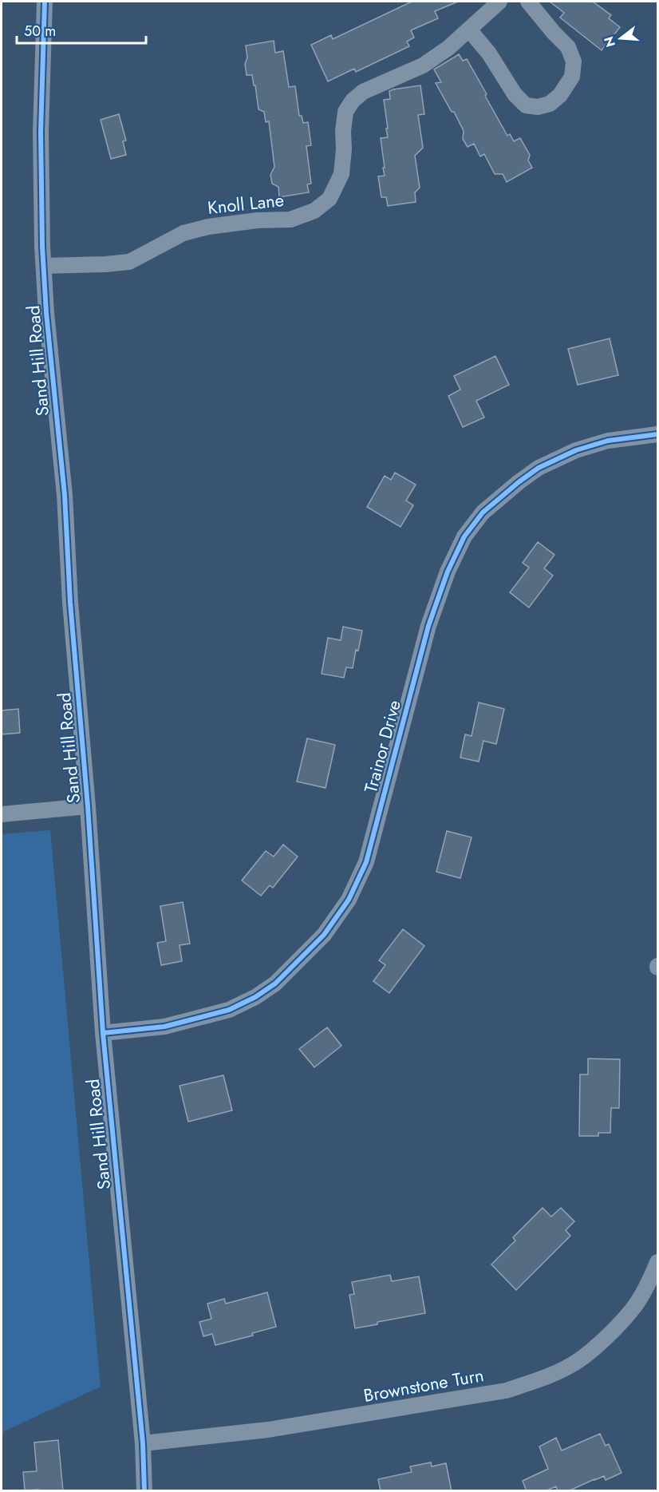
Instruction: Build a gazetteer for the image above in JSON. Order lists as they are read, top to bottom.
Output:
{
  "streets": {
    "street": [
      "Knoll Lane",
      "Sand Hill Road",
      "Trainor Drive",
      "Brownstone Turn"
    ]
  },
  "crossings": [
    ["Knoll Lane", "Sand Hill Road"],
    ["Sand Hill Road", "Trainor Drive"],
    ["Sand Hill Road", "Brownstone Turn"]
  ],
  "scale_bar": "50 m",
  "north": "left"
}
